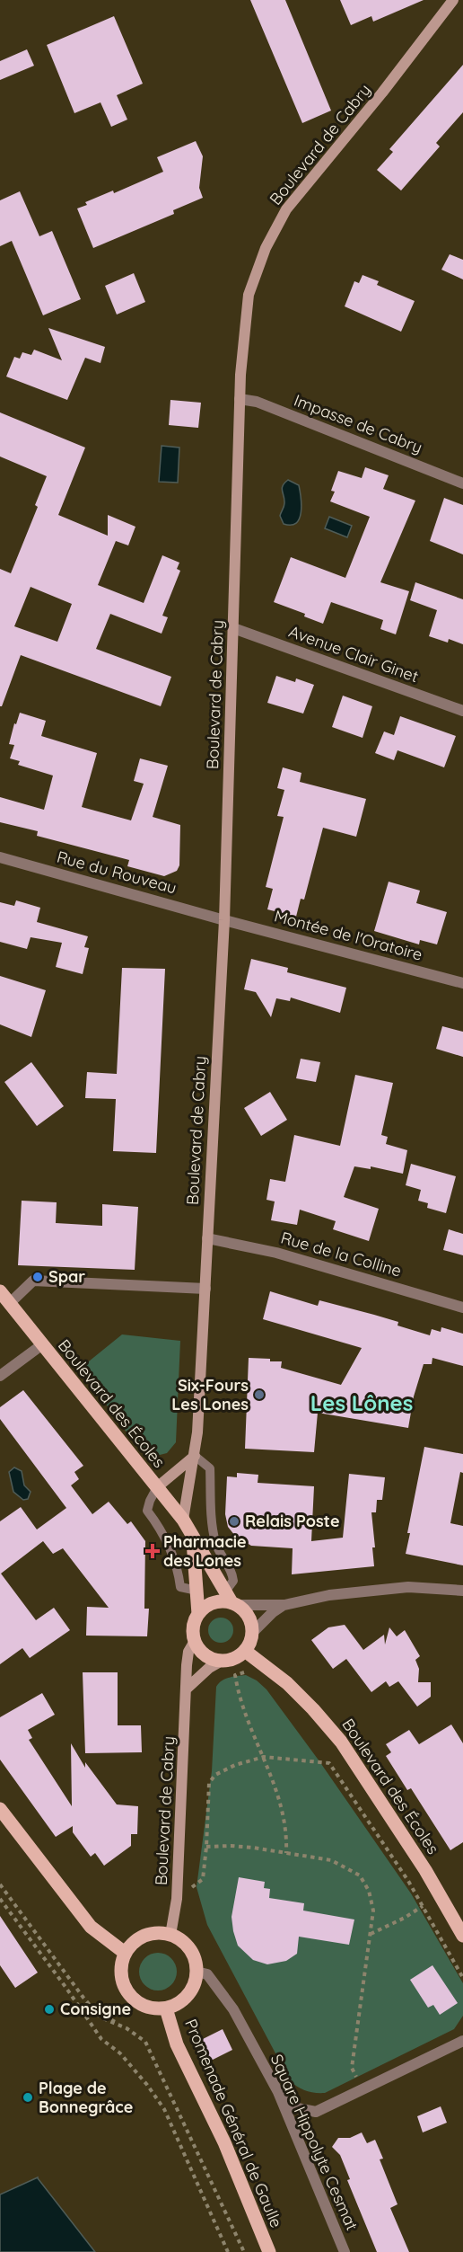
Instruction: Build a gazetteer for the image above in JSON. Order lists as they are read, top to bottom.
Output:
{
  "streets": {
    "main road": ["Boulevard des Écoles", "Promenade Général de Gaulle"],
    "street": [
      "Boulevard de Cabry",
      "Impasse de Cabry",
      "Avenue Clair Ginet",
      "Rue du Rouveau",
      "Montée de l'Oratoire",
      "Rue de la Colline",
      "Square Hippolyte Cesmat"
    ]
  },
  "crossings": [
    ["Boulevard de Cabry", "Impasse de Cabry"],
    ["Boulevard de Cabry", "Avenue Clair Ginet"],
    ["Boulevard de Cabry", "Rue du Rouveau"],
    ["Boulevard de Cabry", "Montée de l'Oratoire"],
    ["Boulevard de Cabry", "Rue de la Colline"],
    ["Boulevard de Cabry", "Boulevard des Écoles"],
    ["Boulevard de Cabry", "Promenade Général de Gaulle"],
    ["Boulevard de Cabry", "Square Hippolyte Cesmat"],
    ["Rue du Rouveau", "Montée de l'Oratoire"],
    ["Promenade Général de Gaulle", "Square Hippolyte Cesmat"]
  ],
  "districts": ["Les Lônes"],
  "places": {
    "other": [
      "Spar",
      "Six-Fours Les Lones",
      "Relais Poste",
      "Consigne",
      "Plage de Bonnegrâce"
    ],
    "health": ["Pharmacie des Lones"]
  }
}
